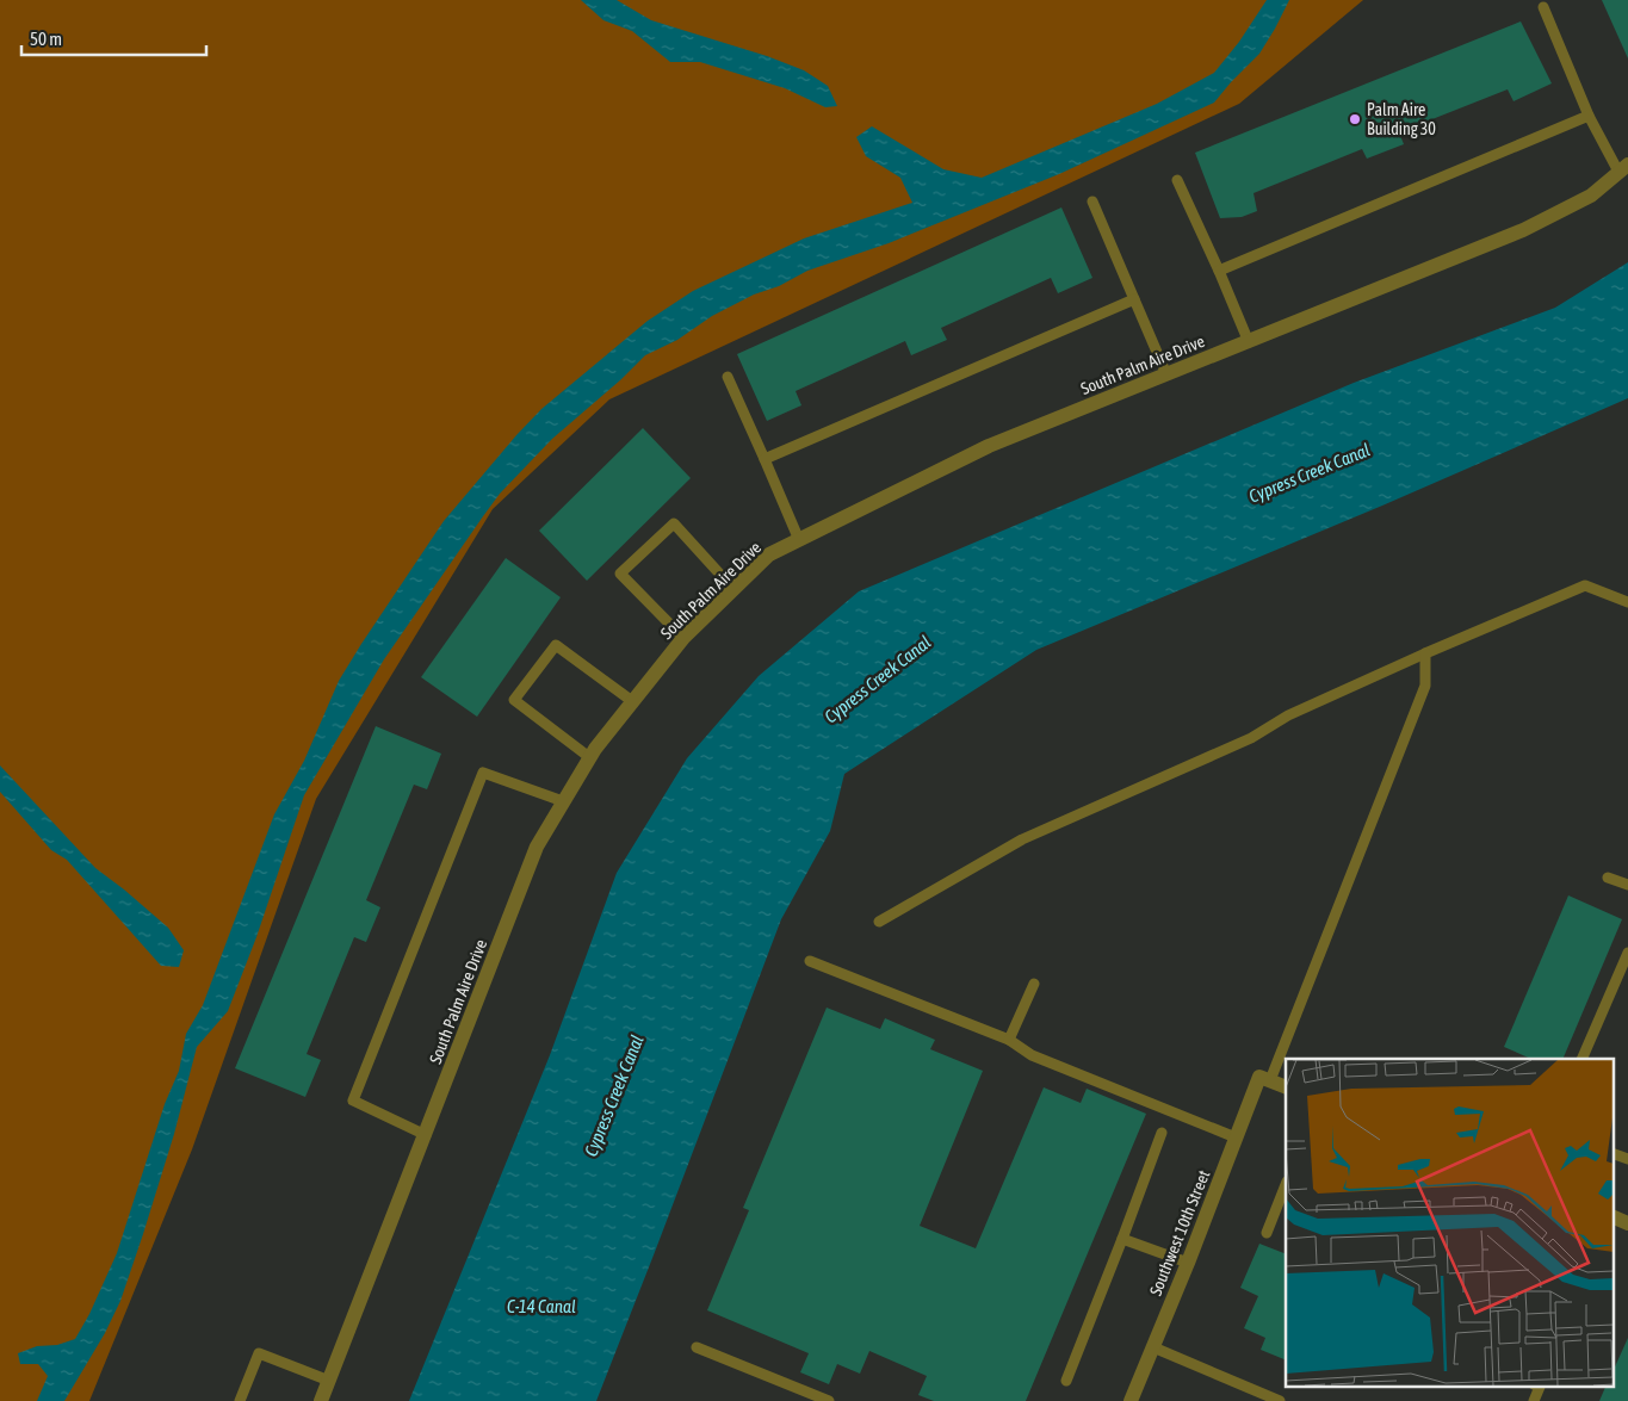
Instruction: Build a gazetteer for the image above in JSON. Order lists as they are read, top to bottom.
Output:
{
  "streets": {
    "street": ["South Palm Aire Drive", "Southwest 10th Street"]
  },
  "water": ["Cypress Creek Canal", "C-14 Canal"],
  "places": ["Palm Aire Building 30"],
  "scale_bar": "50 m"
}
